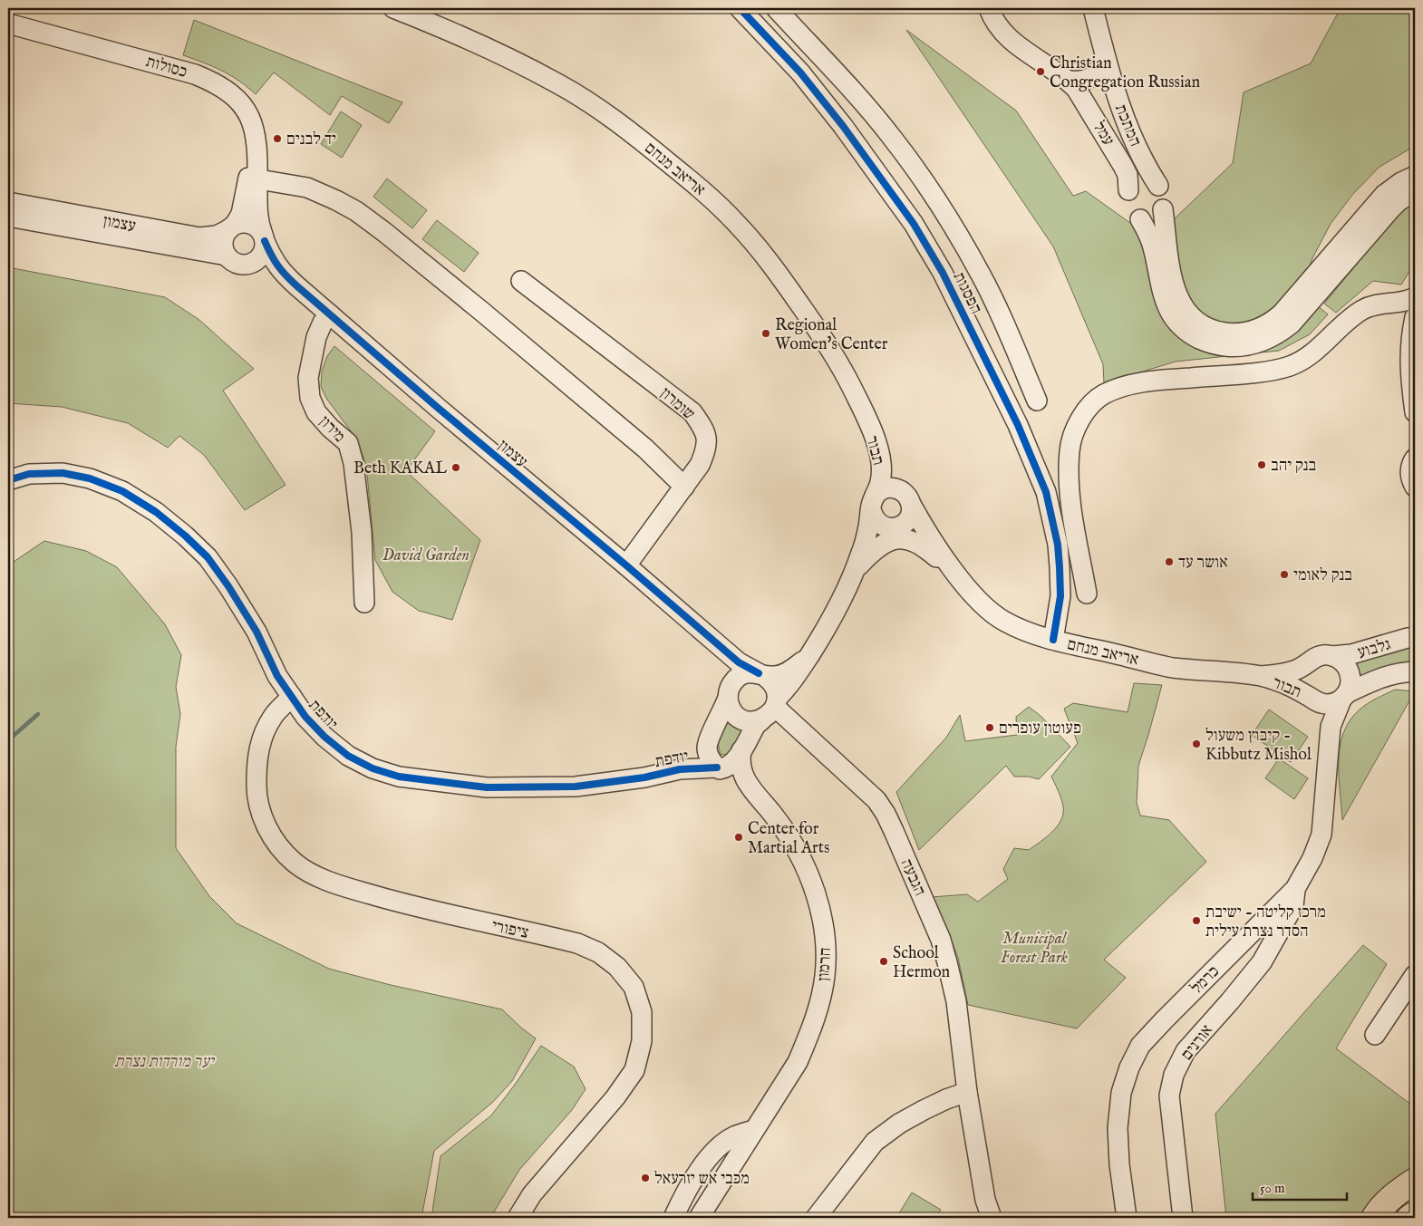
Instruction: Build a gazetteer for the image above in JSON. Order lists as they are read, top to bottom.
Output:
{
  "streets": {
    "street": [
      "כסולות",
      "המתכת",
      "עמל",
      "אריאב מנחם",
      "עצמון",
      "הפסגות",
      "שומרון",
      "מירון",
      "תבור",
      "גלבוע",
      "יודפת",
      "הגבעה",
      "ציפורי",
      "חרמון",
      "כרמל",
      "אורנים"
    ]
  },
  "crossings": [
    ["כסולות", "עצמון"],
    ["המתכת", "עמל"],
    ["אריאב מנחם", "הפסגות"],
    ["אריאב מנחם", "תבור"],
    ["עצמון", "שומרון"],
    ["עצמון", "מירון"],
    ["עצמון", "יודפת"],
    ["עצמון", "הגבעה"],
    ["תבור", "גלבוע"],
    ["תבור", "כרמל"],
    ["גלבוע", "כרמל"],
    ["יודפת", "הגבעה"],
    ["יודפת", "ציפורי"],
    ["יודפת", "חרמון"],
    ["כרמל", "אורנים"]
  ],
  "parks": ["David Garden", "Municipal Forest Park", "יער מורדות נצרת"],
  "places": [
    "Christian Congregation Russian",
    "יד לבנים",
    "Regional Women's Center",
    "בנק יהב",
    "Beth KAKAL",
    "אושר עד",
    "בנק לאומי",
    "פעוטון עופרים",
    "קיבוץ משעול - Kibbutz Mishol",
    "Center for Martial Arts",
    "מרכז קליטה - ישיבת הסדר נצרת עילית",
    "School Hermon",
    "מכבי אש יזרעאל"
  ],
  "scale_bar": "50 m"
}
